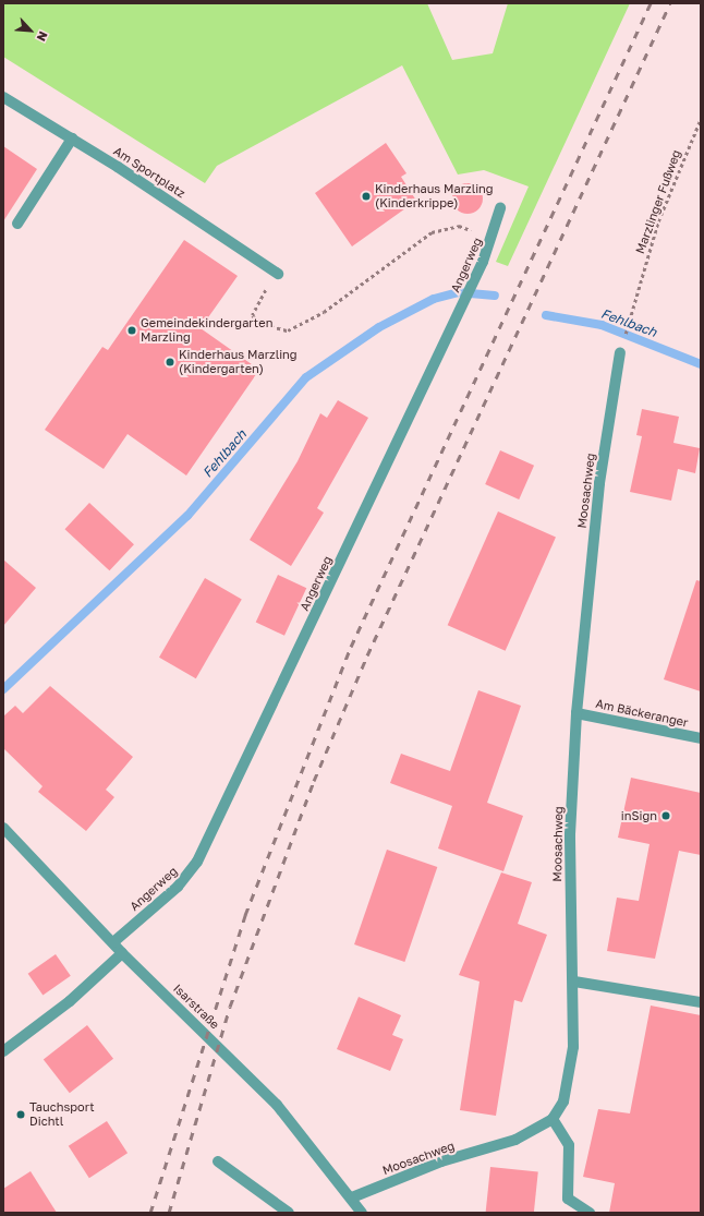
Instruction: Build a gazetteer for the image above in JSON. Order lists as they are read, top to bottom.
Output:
{
  "streets": {
    "street": [
      "Am Sportplatz",
      "Angerweg",
      "Moosachweg",
      "Am Bäckeranger",
      "Isarstraße"
    ],
    "path": ["Marzlinger Fußweg"]
  },
  "crossings": [
    ["Angerweg", "Isarstraße"],
    ["Moosachweg", "Am Bäckeranger"],
    ["Moosachweg", "Isarstraße"]
  ],
  "water": ["Fehlbach"],
  "places": [
    "Kinderhaus Marzling (Kinderkrippe)",
    "Gemeindekindergarten Marzling",
    "Kinderhaus Marzling (Kindergarten)",
    "inSign",
    "Tauchsport Dichtl"
  ],
  "north": "bottom right"
}
